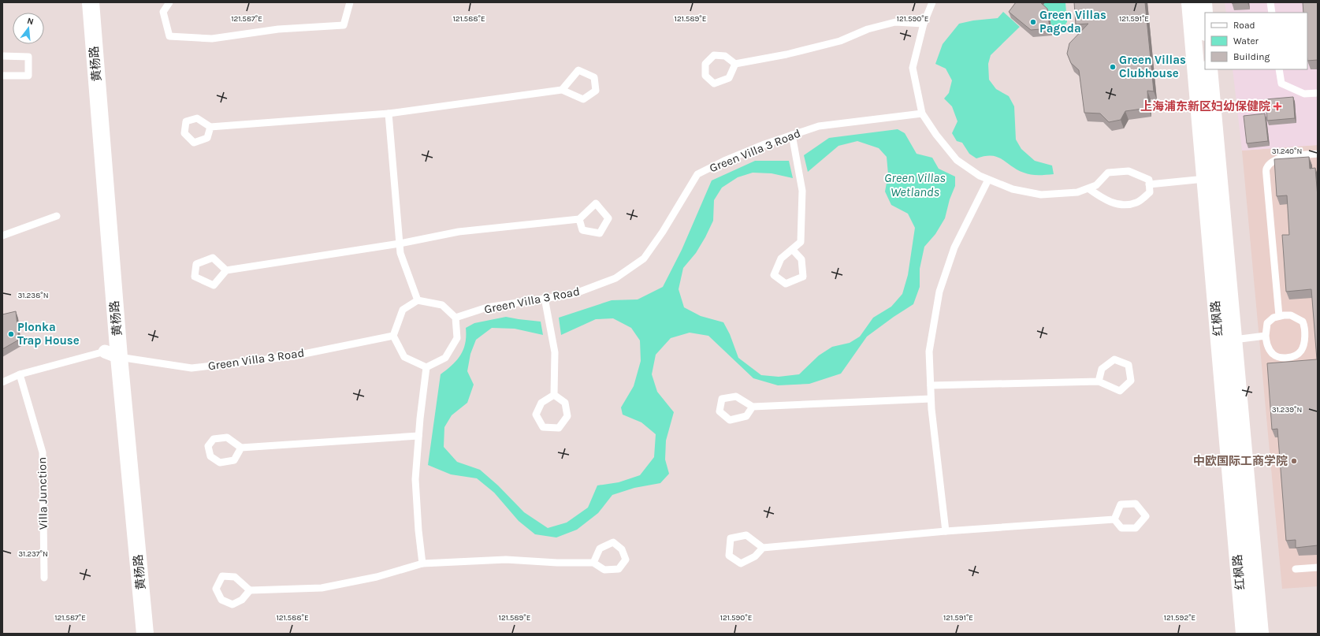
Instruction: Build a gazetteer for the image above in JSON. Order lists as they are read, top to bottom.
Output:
{
  "streets": {
    "street": ["黄杨路", "红枫路"],
    "lane": ["Green Villa 3 Road", "Villa Junction"]
  },
  "crossings": [
    ["黄杨路", "Green Villa 3 Road"]
  ],
  "water": ["Green Villas Wetlands"],
  "places": {
    "other": [
      "Green Villas Pagoda",
      "Green Villas Clubhouse",
      "Plonka Trap House",
      "中欧国际工商学院"
    ],
    "health": ["上海浦东新区妇幼保健院"]
  },
  "legend": ["Road", "Water", "Building"],
  "north": "top",
  "coordinates": [
    "121.587°E",
    "121.588°E",
    "121.589°E",
    "121.590°E",
    "121.591°E",
    "31.240°N",
    "31.238°N",
    "31.239°N",
    "31.237°N",
    "121.592°E"
  ]
}
